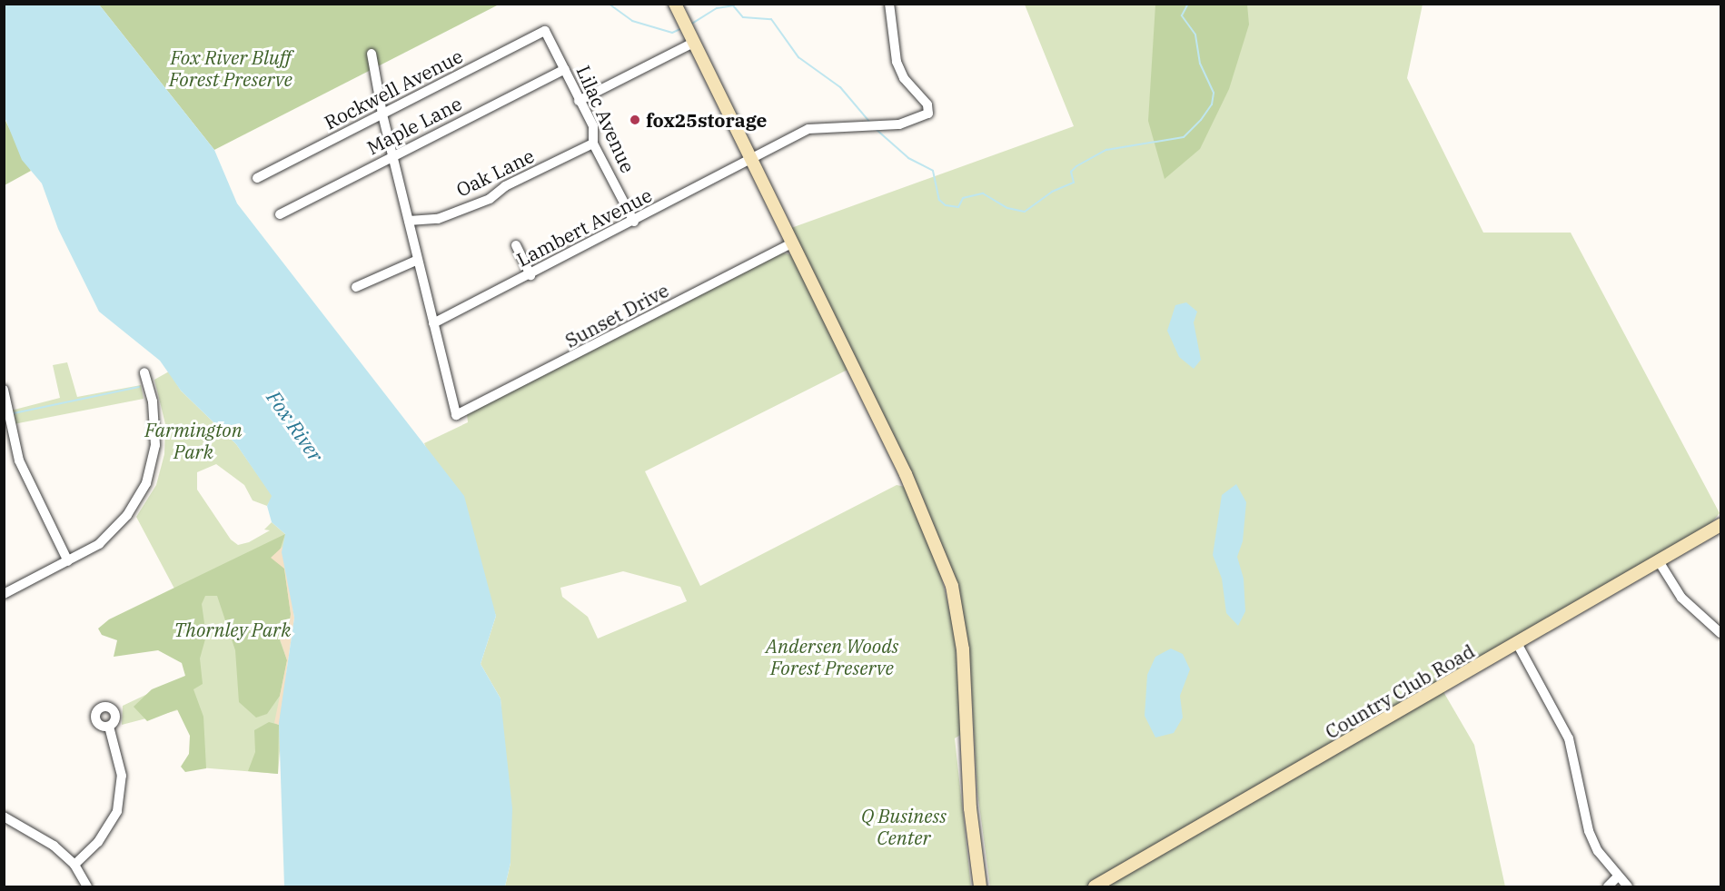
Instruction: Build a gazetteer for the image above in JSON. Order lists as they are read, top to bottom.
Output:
{
  "streets": {
    "main road": ["Country Club Road"],
    "street": [
      "Rockwell Avenue",
      "Lilac Avenue",
      "Maple Lane",
      "Oak Lane",
      "Lambert Avenue",
      "Sunset Drive"
    ]
  },
  "crossings": [
    ["Rockwell Avenue", "Lilac Avenue"],
    ["Lilac Avenue", "Maple Lane"],
    ["Lilac Avenue", "Oak Lane"],
    ["Lilac Avenue", "Lambert Avenue"],
    ["Lambert Avenue", "Sunset Drive"]
  ],
  "water": ["Fox River"],
  "parks": [
    "Fox River Bluff Forest Preserve",
    "Farmington Park",
    "Thornley Park",
    "Andersen Woods Forest Preserve",
    "Q Business Center"
  ],
  "places": ["fox25storage"]
}
